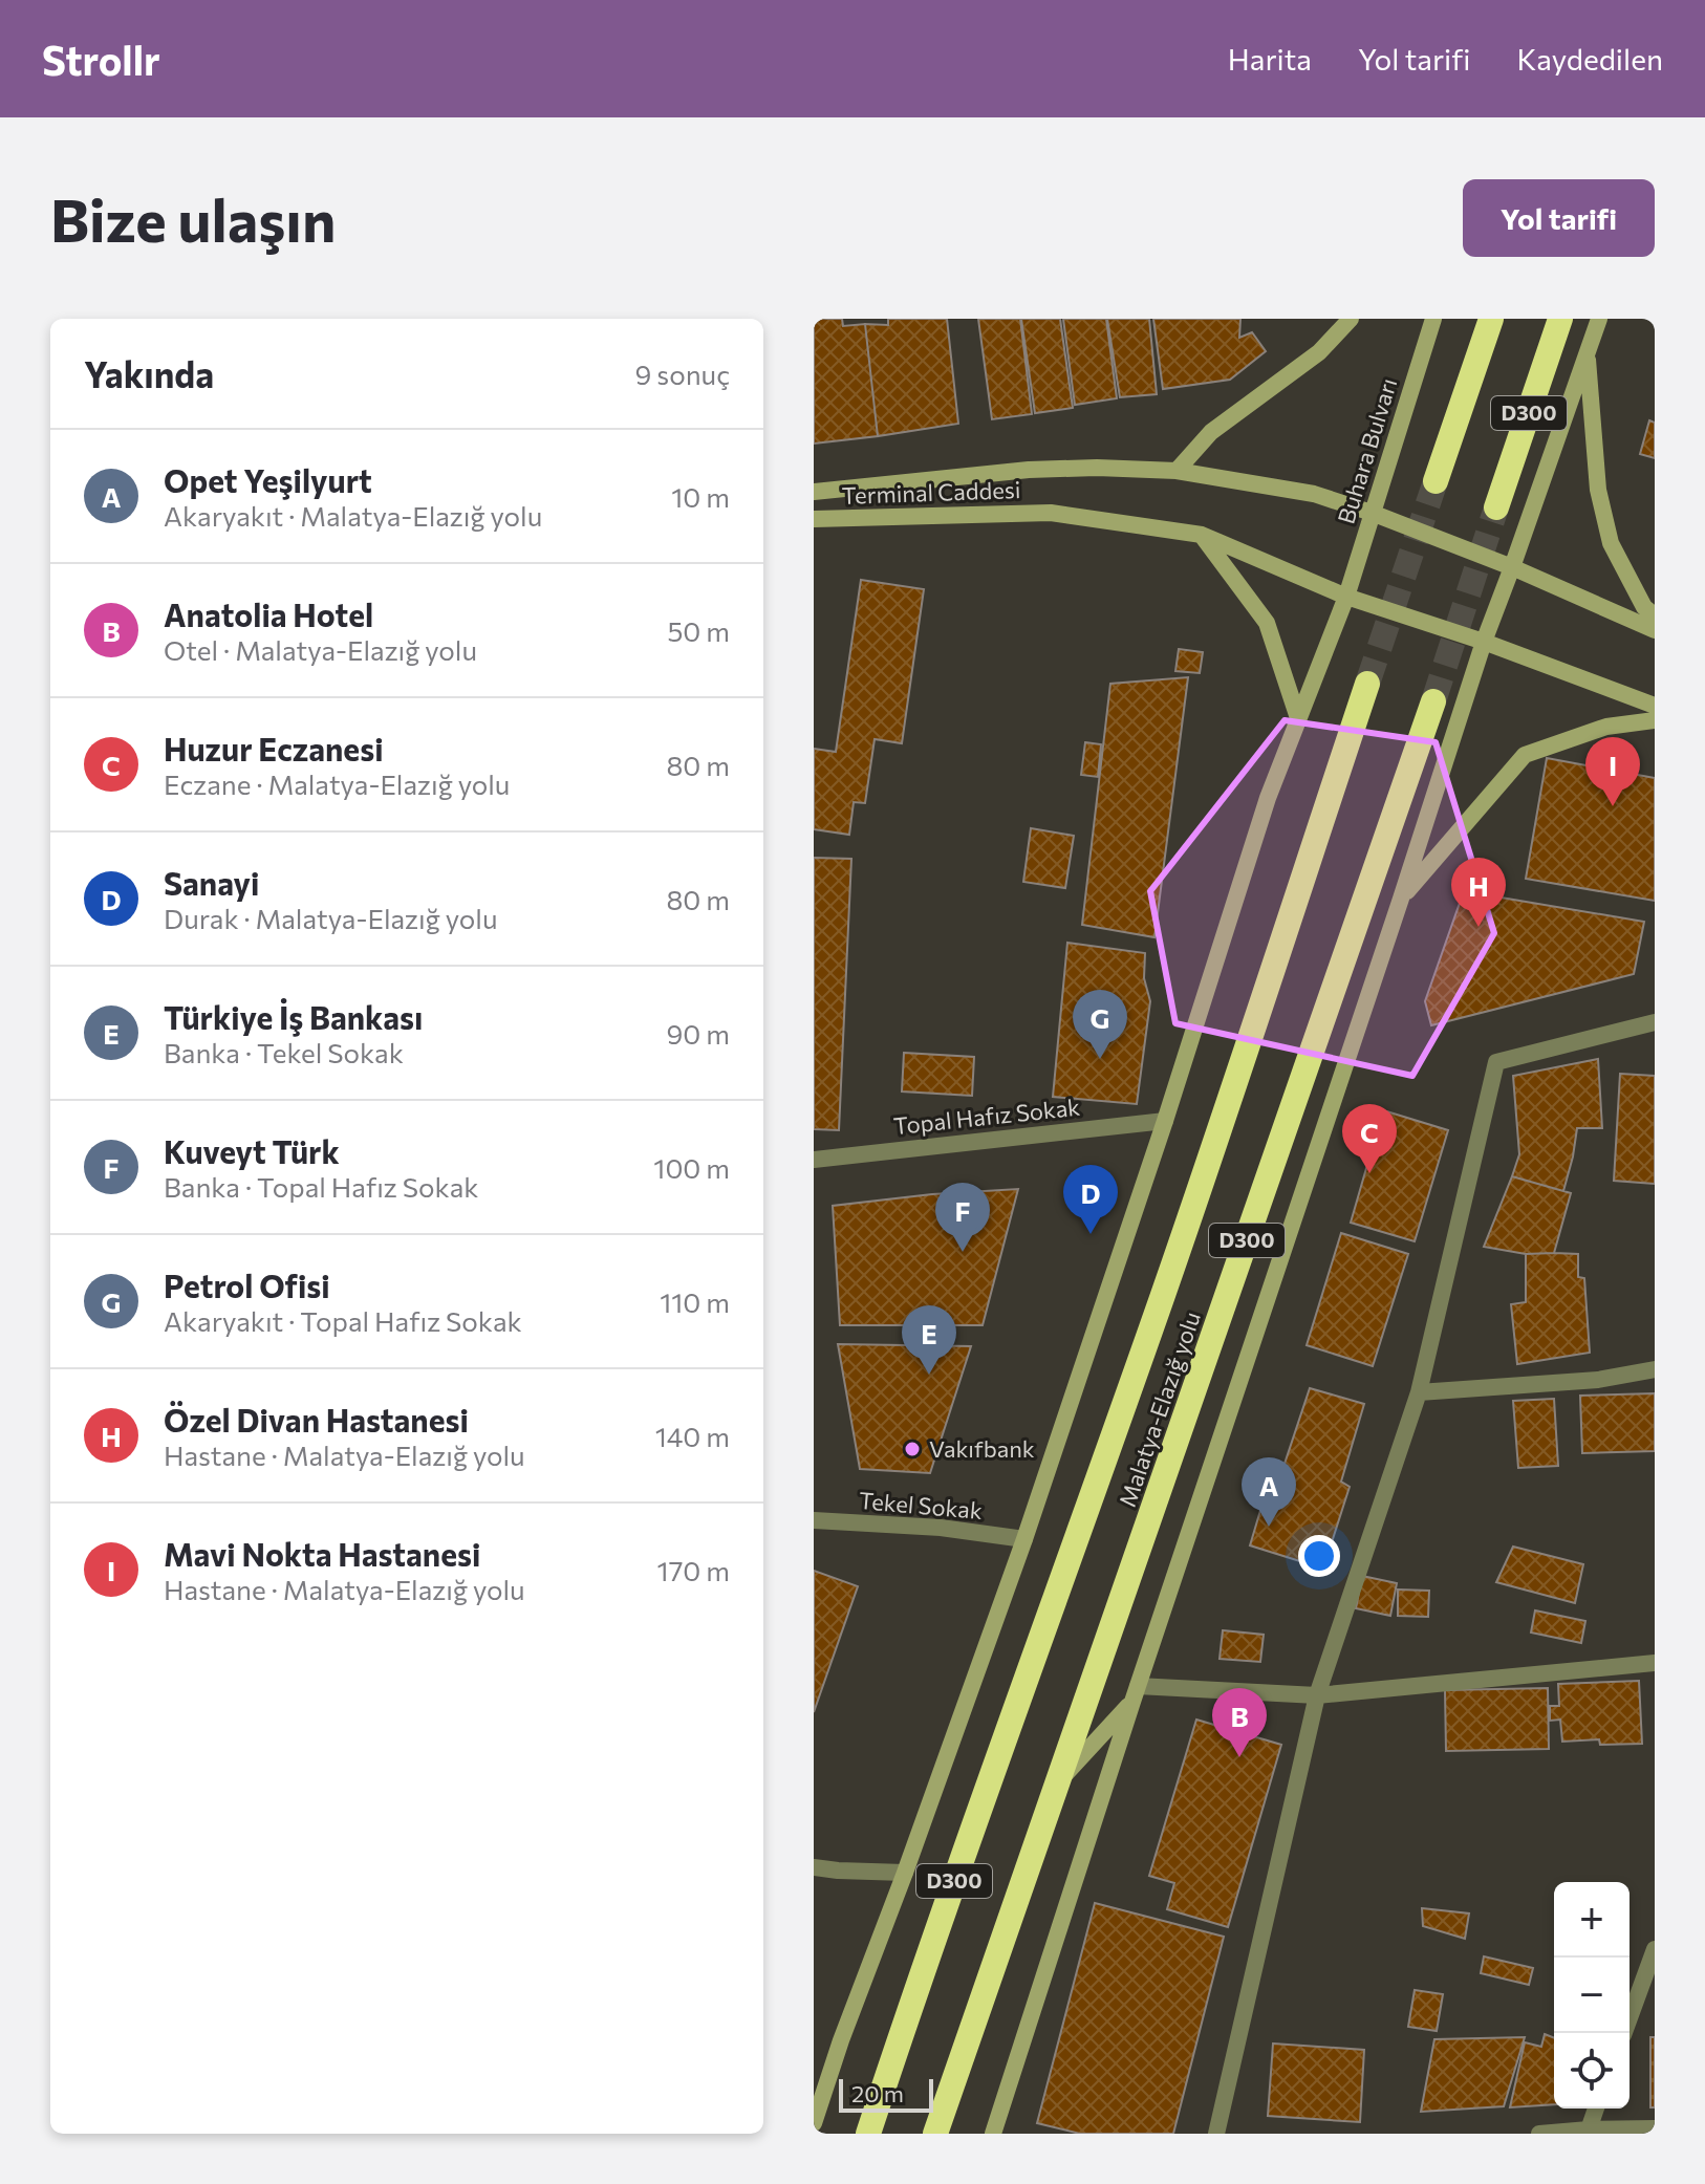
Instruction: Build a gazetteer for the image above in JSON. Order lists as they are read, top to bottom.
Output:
{
  "streets": {
    "highway": ["D300", "Malatya-Elazığ yolu"],
    "main road": ["Buhara Bulvarı", "Terminal Caddesi"],
    "street": ["Topal Hafız Sokak", "Tekel Sokak"]
  },
  "crossings": [
    ["Buhara Bulvarı", "Terminal Caddesi"],
    ["Buhara Bulvarı", "Topal Hafız Sokak"],
    ["Buhara Bulvarı", "Tekel Sokak"]
  ],
  "places": ["Vakıfbank"],
  "scale_bar": "20 m",
  "page": {
    "header": "Strollr",
    "nav": ["Harita", "Yol tarifi", "Kaydedilen"],
    "buttons": "Yol tarifi",
    "title": "Bize ulaşın",
    "heading": ["Yakında", "9 sonuç"],
    "list": [
      {
        "mark": "A",
        "name": "Opet Yeşilyurt",
        "note": "Akaryakıt · Malatya-Elazığ yolu",
        "value": "10 m"
      },
      {
        "mark": "B",
        "name": "Anatolia Hotel",
        "note": "Otel · Malatya-Elazığ yolu",
        "value": "50 m"
      },
      {
        "mark": "C",
        "name": "Huzur Eczanesi",
        "note": "Eczane · Malatya-Elazığ yolu",
        "value": "80 m"
      },
      {
        "mark": "D",
        "name": "Sanayi",
        "note": "Durak · Malatya-Elazığ yolu",
        "value": "80 m"
      },
      {
        "mark": "E",
        "name": "Türkiye İş Bankası",
        "note": "Banka · Tekel Sokak",
        "value": "90 m"
      },
      {
        "mark": "F",
        "name": "Kuveyt Türk",
        "note": "Banka · Topal Hafız Sokak",
        "value": "100 m"
      },
      {
        "mark": "G",
        "name": "Petrol Ofisi",
        "note": "Akaryakıt · Topal Hafız Sokak",
        "value": "110 m"
      },
      {
        "mark": "H",
        "name": "Özel Divan Hastanesi",
        "note": "Hastane · Malatya-Elazığ yolu",
        "value": "140 m"
      },
      {
        "mark": "I",
        "name": "Mavi Nokta Hastanesi",
        "note": "Hastane · Malatya-Elazığ yolu",
        "value": "170 m"
      }
    ],
    "pins": [
      "I",
      "H",
      "G",
      "C",
      "D",
      "F",
      "E",
      "A",
      "B"
    ],
    "map_buttons": ["+", "−"],
    "scale": "20 m"
  }
}
